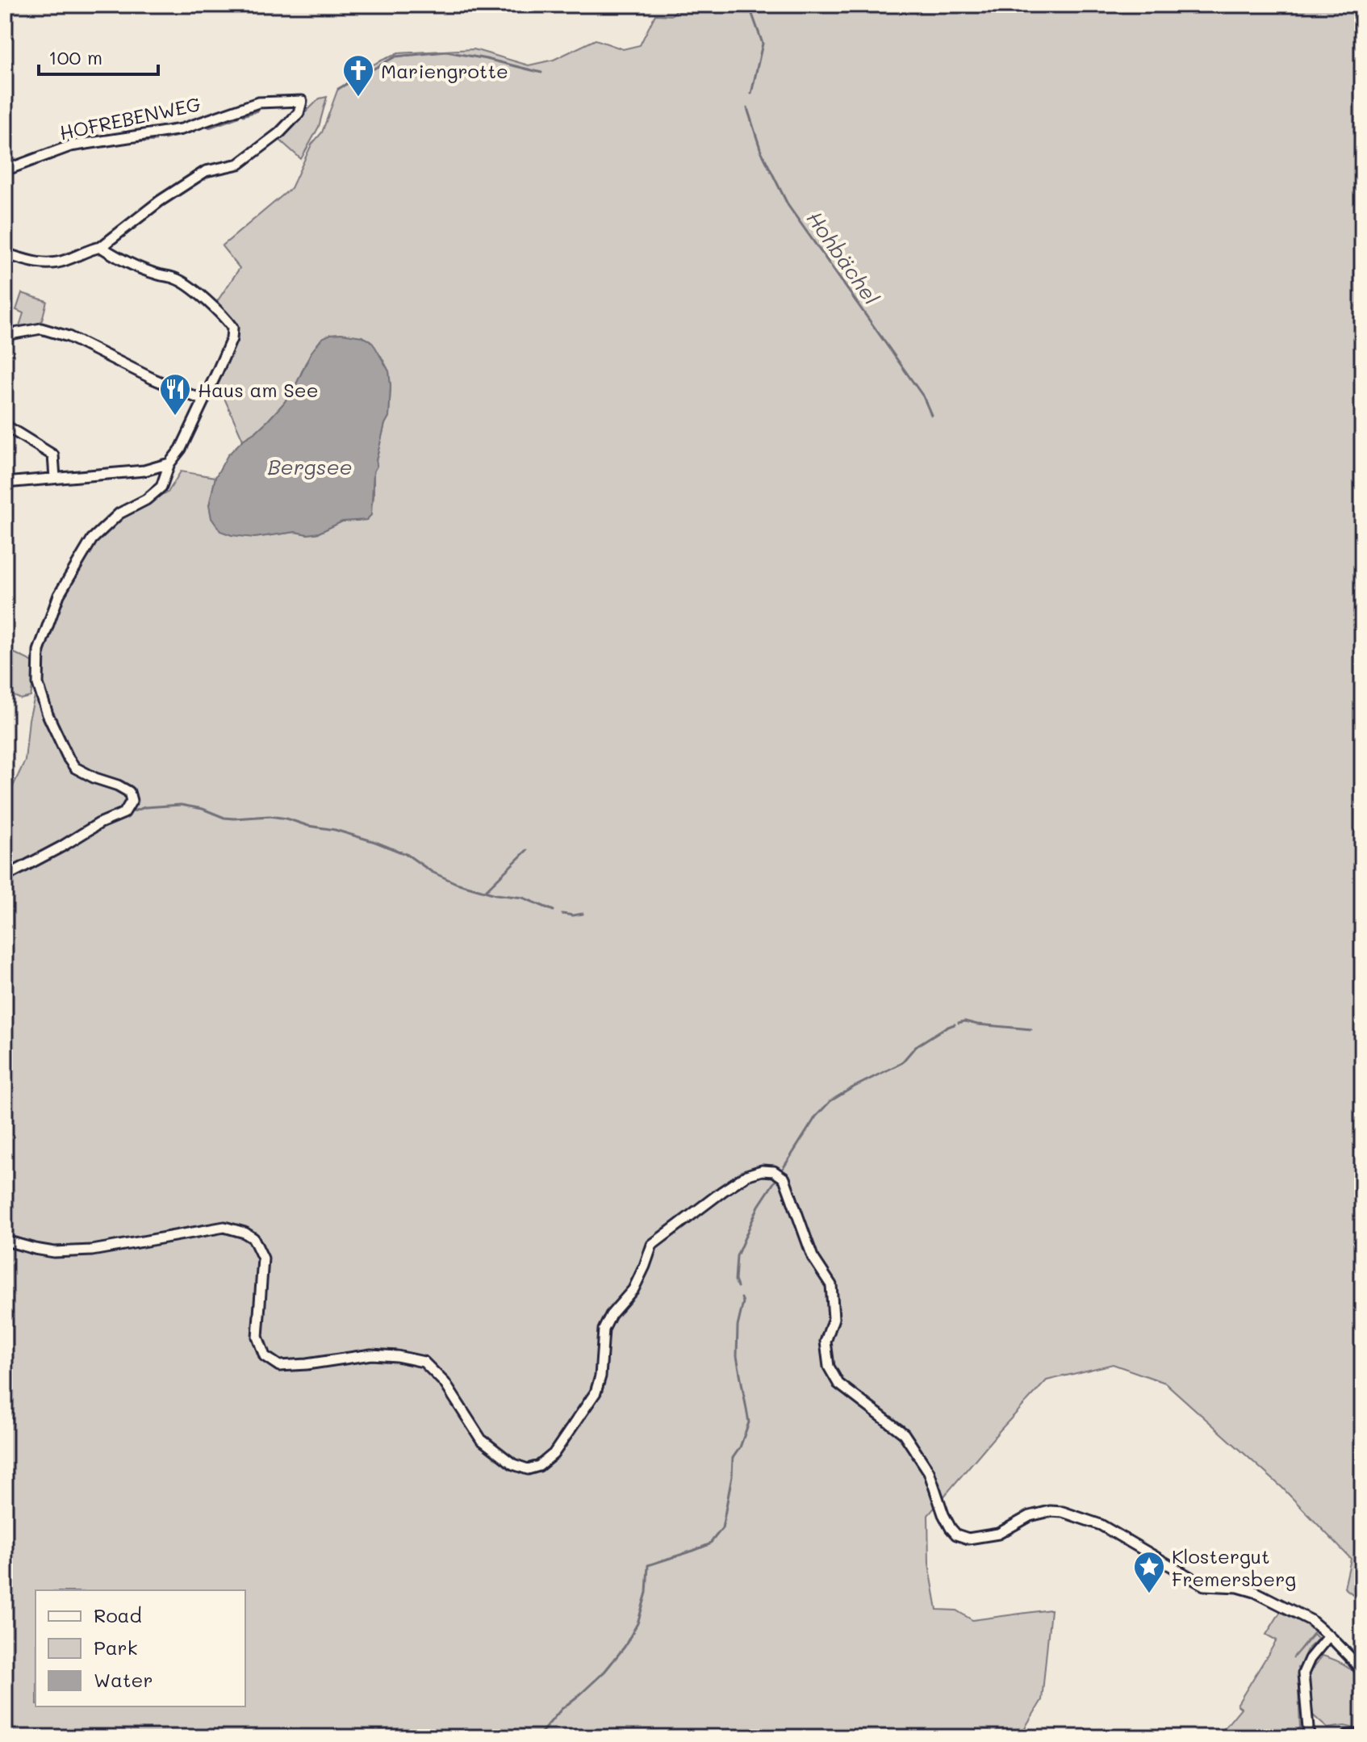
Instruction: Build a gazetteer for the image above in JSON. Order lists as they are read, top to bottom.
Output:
{
  "streets": {
    "street": ["HOFREBENWEG"]
  },
  "water": ["Hohbächel", "Bergsee"],
  "places": {
    "church": ["Mariengrotte"],
    "restaurant": ["Haus am See"],
    "place": ["Klostergut Fremersberg"]
  },
  "legend": ["Road", "Park", "Water"],
  "scale_bar": "100 m"
}
